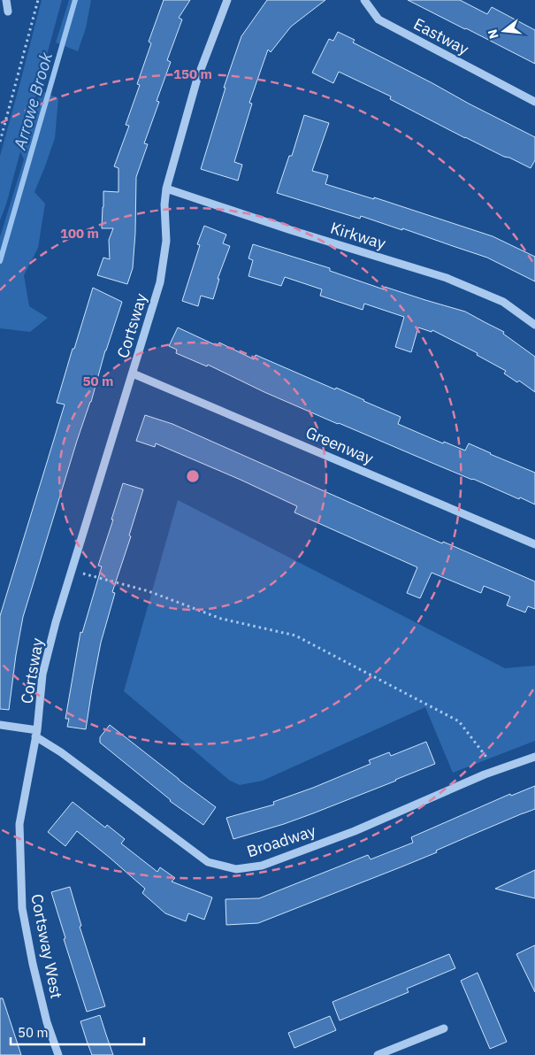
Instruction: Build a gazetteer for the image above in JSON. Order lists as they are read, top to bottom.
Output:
{
  "streets": {
    "street": [
      "Eastway",
      "Kirkway",
      "Cortsway",
      "Greenway",
      "Broadway",
      "Cortsway West"
    ]
  },
  "crossings": [
    ["Kirkway", "Cortsway"],
    ["Cortsway", "Greenway"],
    ["Cortsway", "Broadway"],
    ["Cortsway", "Cortsway West"],
    ["Broadway", "Cortsway West"]
  ],
  "water": ["Arrowe Brook"],
  "scale_bar": "50 m",
  "north": "left",
  "rings": ["150 m", "100 m", "50 m"]
}
